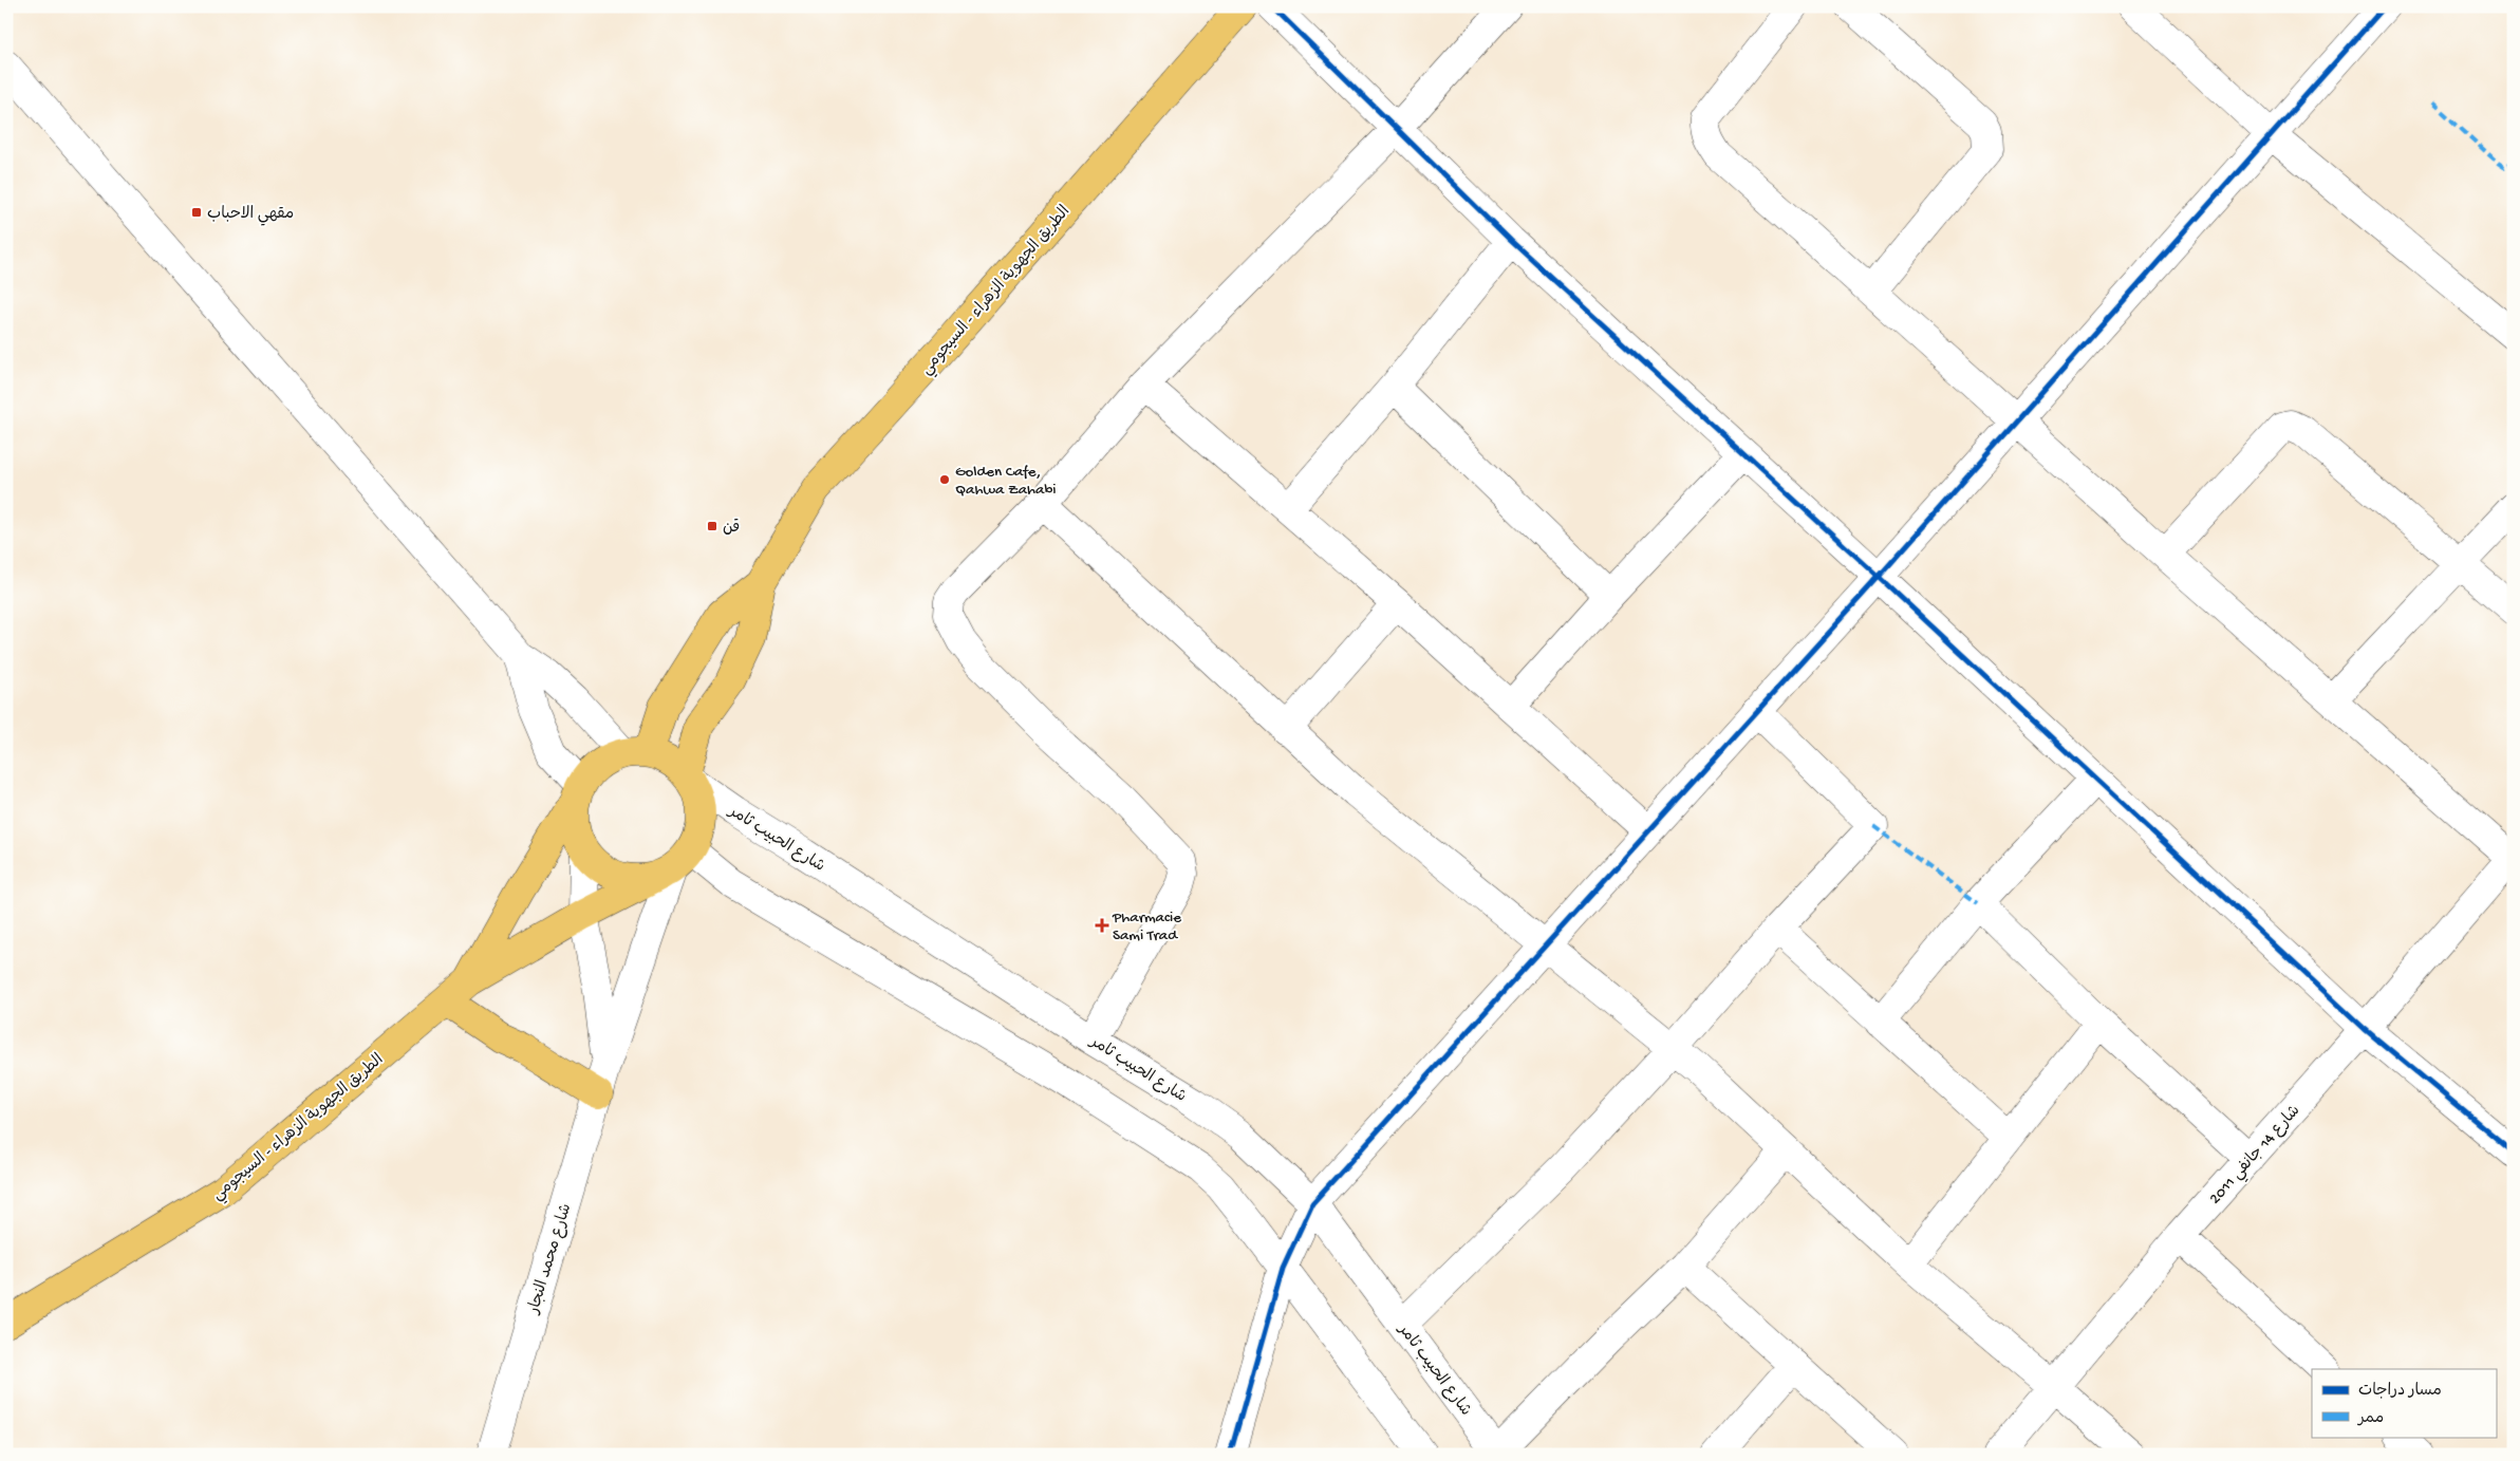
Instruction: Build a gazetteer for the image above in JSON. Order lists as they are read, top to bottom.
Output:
{
  "streets": {
    "main road": ["الطريق الجهوية الزهراء - السيجومي"],
    "street": ["شارع الحبيب ثامر", "شارع 14 جانفي 2011", "شارع محمد النجار"]
  },
  "crossings": [
    ["الطريق الجهوية الزهراء - السيجومي", "شارع الحبيب ثامر"],
    ["الطريق الجهوية الزهراء - السيجومي", "شارع محمد النجار"],
    ["شارع الحبيب ثامر", "شارع محمد النجار"]
  ],
  "places": {
    "transit": ["مقهي الاحباب", "قن"],
    "other": ["Golden Cafe, Qahwa Zahabi"],
    "health": ["Pharmacie Sami Trad"]
  },
  "legend": ["مسار دراجات", "ممر"]
}
